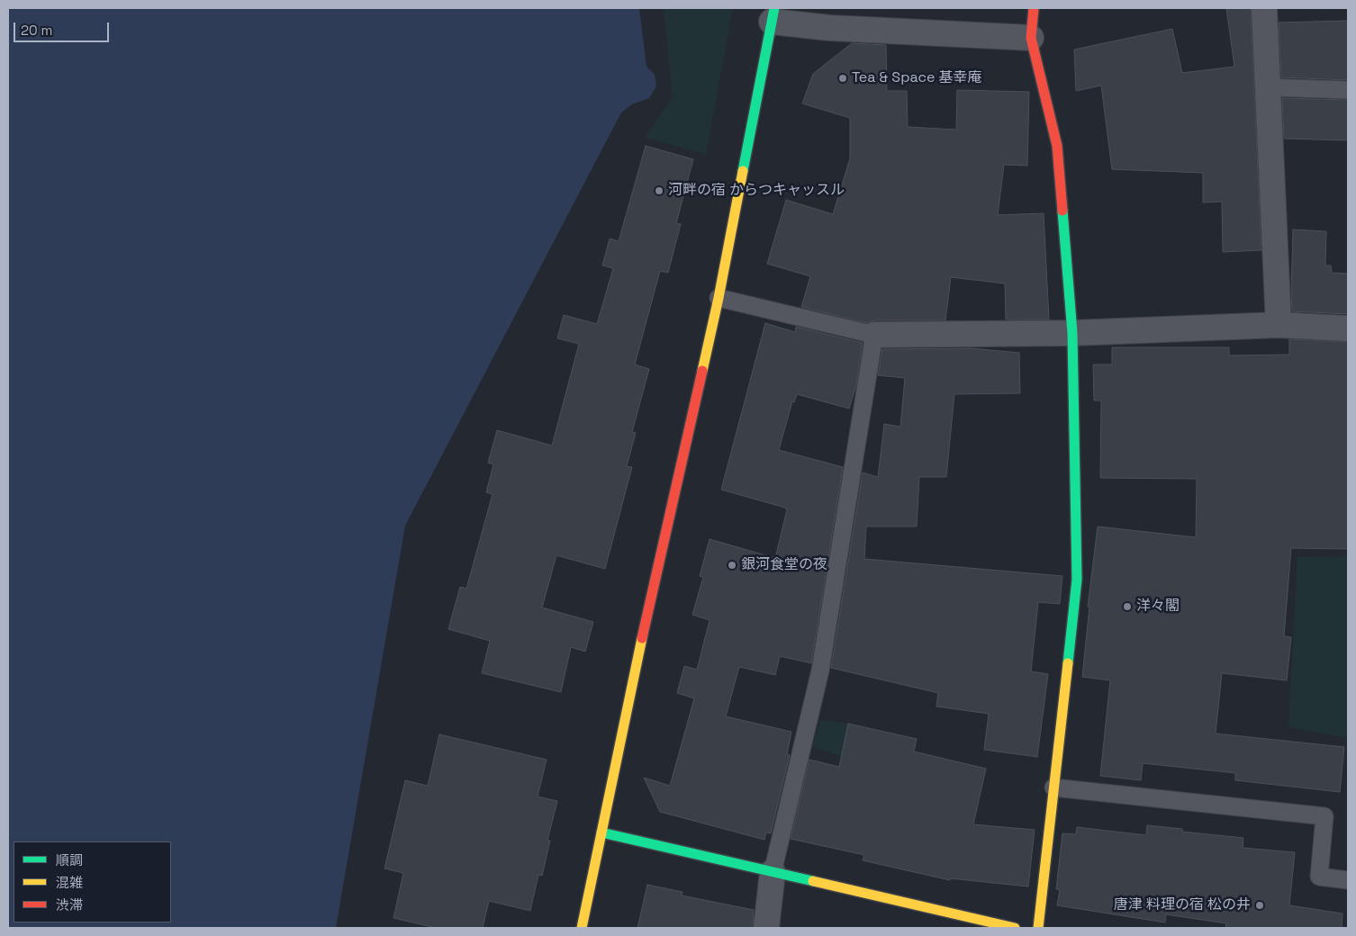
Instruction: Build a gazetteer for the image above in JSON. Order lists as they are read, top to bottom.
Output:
{
  "places": [
    "Tea & Space 基幸庵",
    "河畔の宿 からつキャッスル",
    "銀河食堂の夜",
    "洋々閣",
    "唐津 料理の宿 松の井"
  ],
  "legend": ["順調", "混雑", "渋滞"],
  "scale_bar": "20 m"
}
